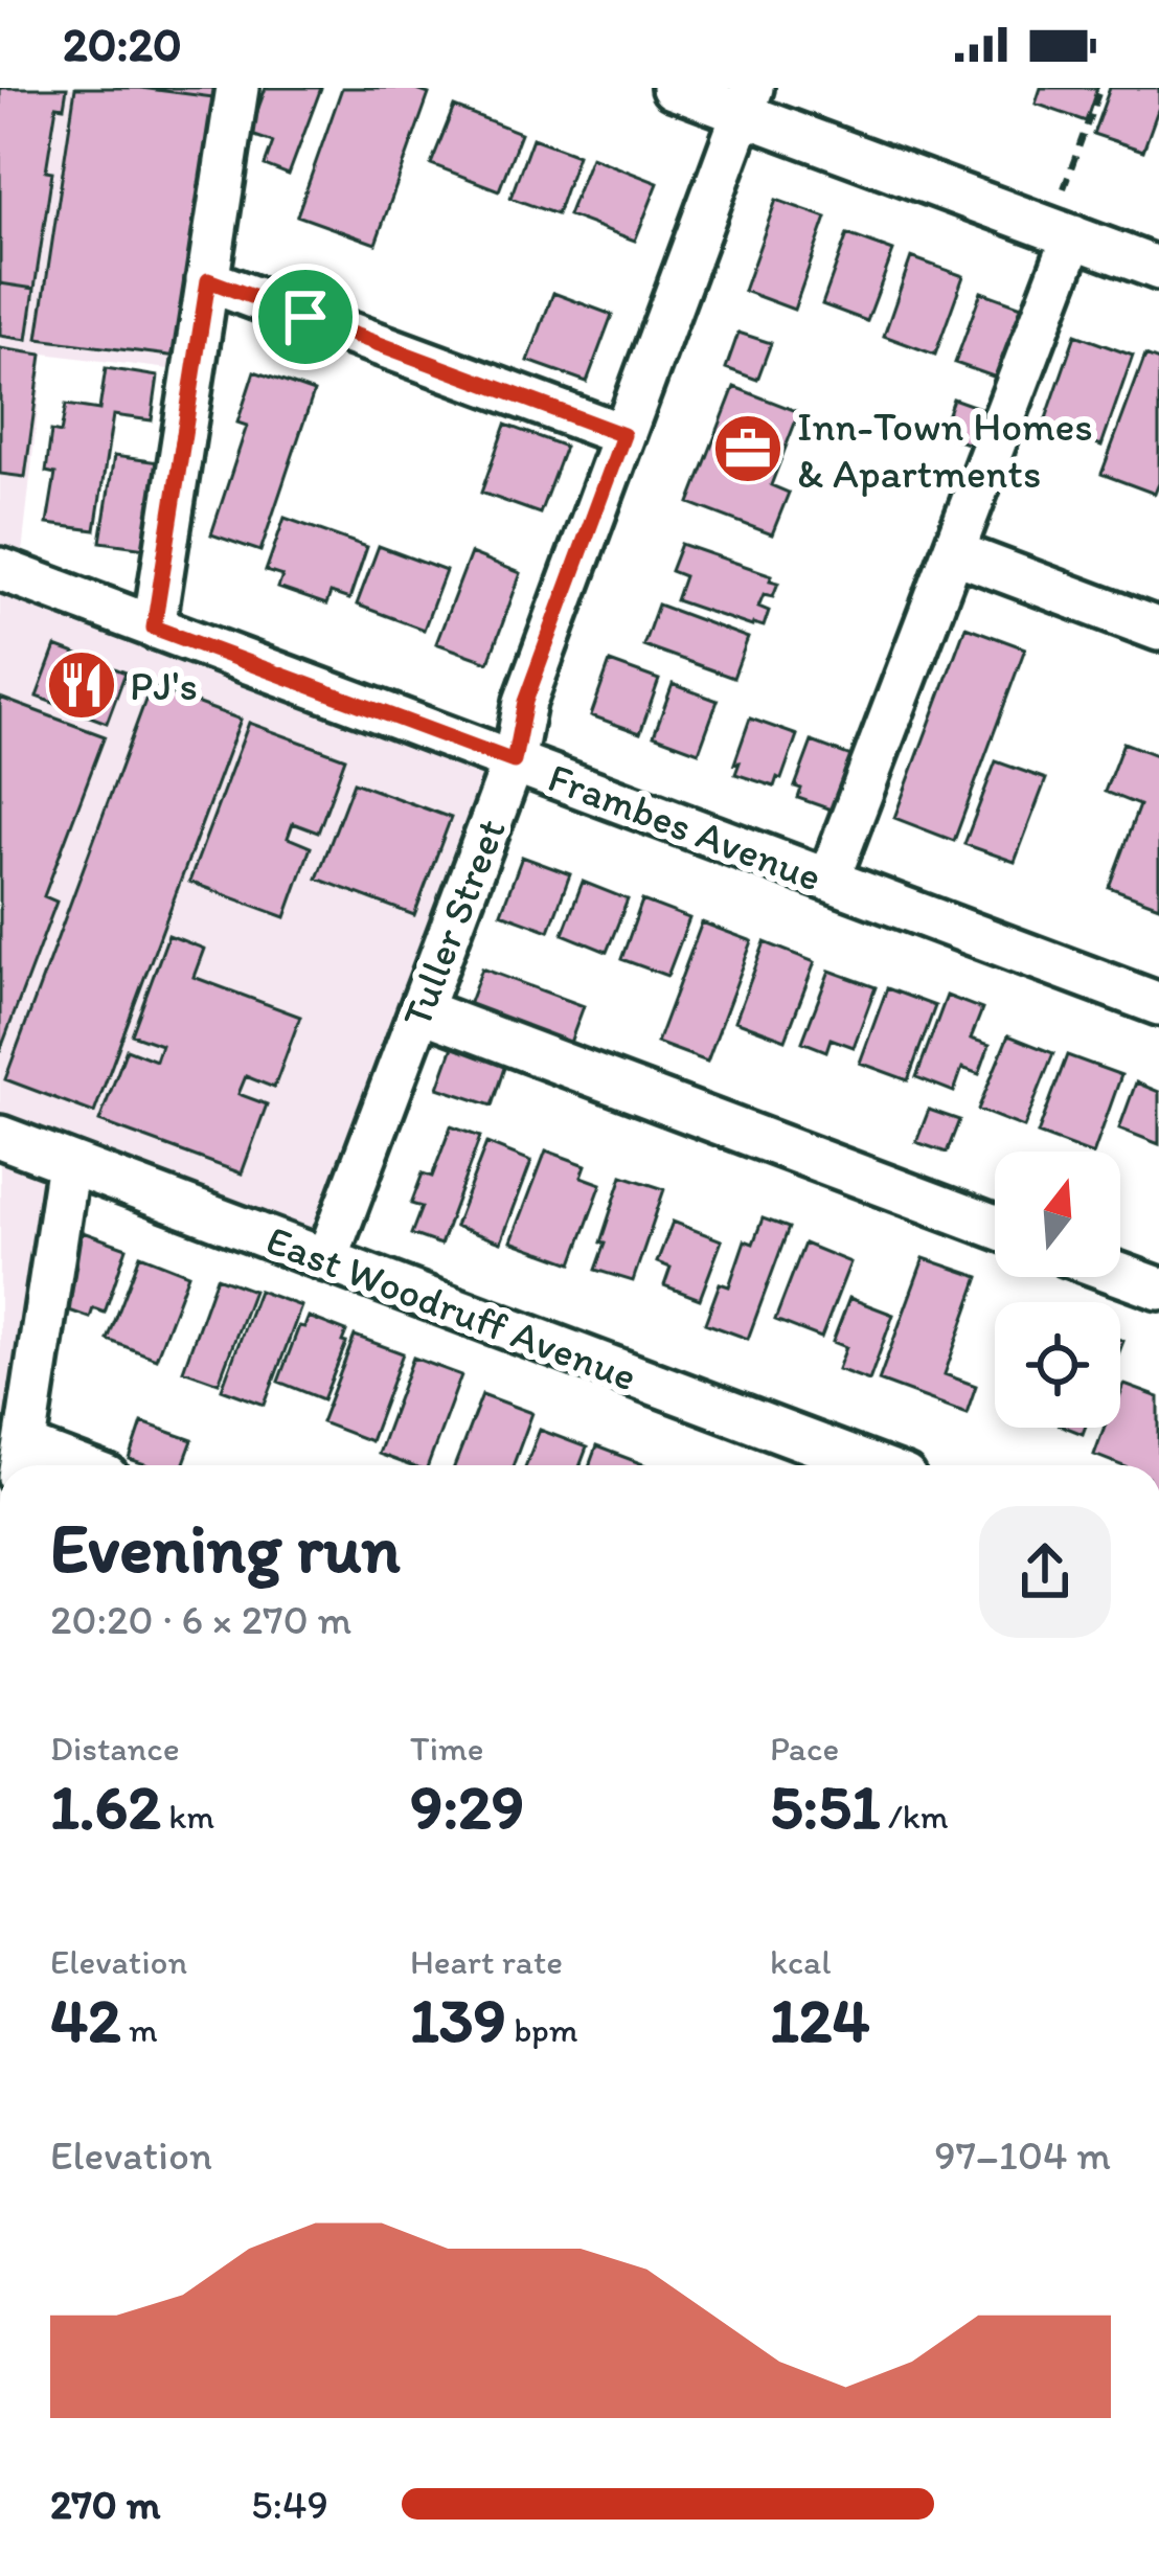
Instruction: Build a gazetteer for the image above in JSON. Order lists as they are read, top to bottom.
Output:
{
  "streets": {
    "street": ["Frambes Avenue", "Tuller Street", "East Woodruff Avenue"]
  },
  "crossings": [
    ["Frambes Avenue", "Tuller Street"],
    ["Tuller Street", "East Woodruff Avenue"]
  ],
  "places": {
    "office": ["Inn-Town Homes & Apartments"],
    "restaurant": ["PJ's"]
  },
  "north": "top",
  "page": {
    "status": "20:20",
    "heading": ["Evening run", "20:20 · 6 × 270 m"],
    "stats": [
      ["Distance", "1.62 km"],
      ["Time", "9:29"],
      ["Pace", "5:51 /km"],
      ["Elevation", "42 m"],
      ["Heart rate", "139 bpm"],
      ["kcal", "124"]
    ],
    "chart": ["Elevation", "97–104 m"],
    "list": [
      {
        "name": "270 m",
        "note": "5:49"
      }
    ]
  }
}
